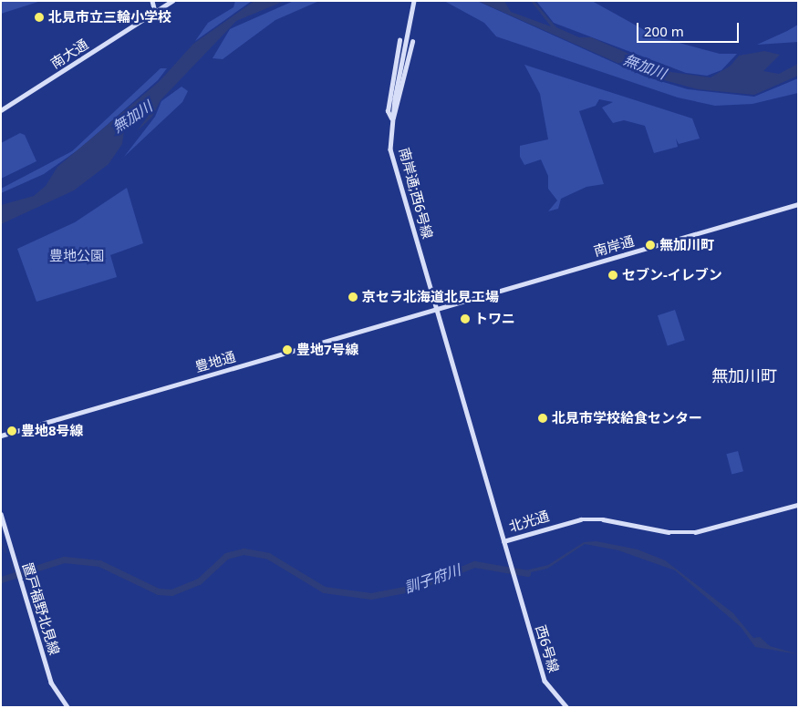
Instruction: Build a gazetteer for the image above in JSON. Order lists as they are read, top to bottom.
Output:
{
  "streets": {
    "street": [
      "南大通",
      "南岸通;西6号線",
      "南岸通",
      "豊地通",
      "北光通",
      "置戸福野北見線",
      "西6号線"
    ]
  },
  "crossings": [
    ["南岸通;西6号線", "南岸通"],
    ["南岸通;西6号線", "豊地通"],
    ["南岸通;西6号線", "北光通"],
    ["南岸通", "豊地通"],
    ["南岸通", "北光通"],
    ["豊地通", "北光通"],
    ["北光通", "西6号線"]
  ],
  "districts": ["無加川町"],
  "water": ["無加川", "訓子府川"],
  "parks": ["豊地公園"],
  "places": [
    "北見市立三輪小学校",
    "無加川町",
    "セブン-イレブン",
    "京セラ北海道北見工場",
    "トワニ",
    "豊地7号線",
    "北見市学校給食センター",
    "豊地8号線"
  ],
  "scale_bar": "200 m"
}
